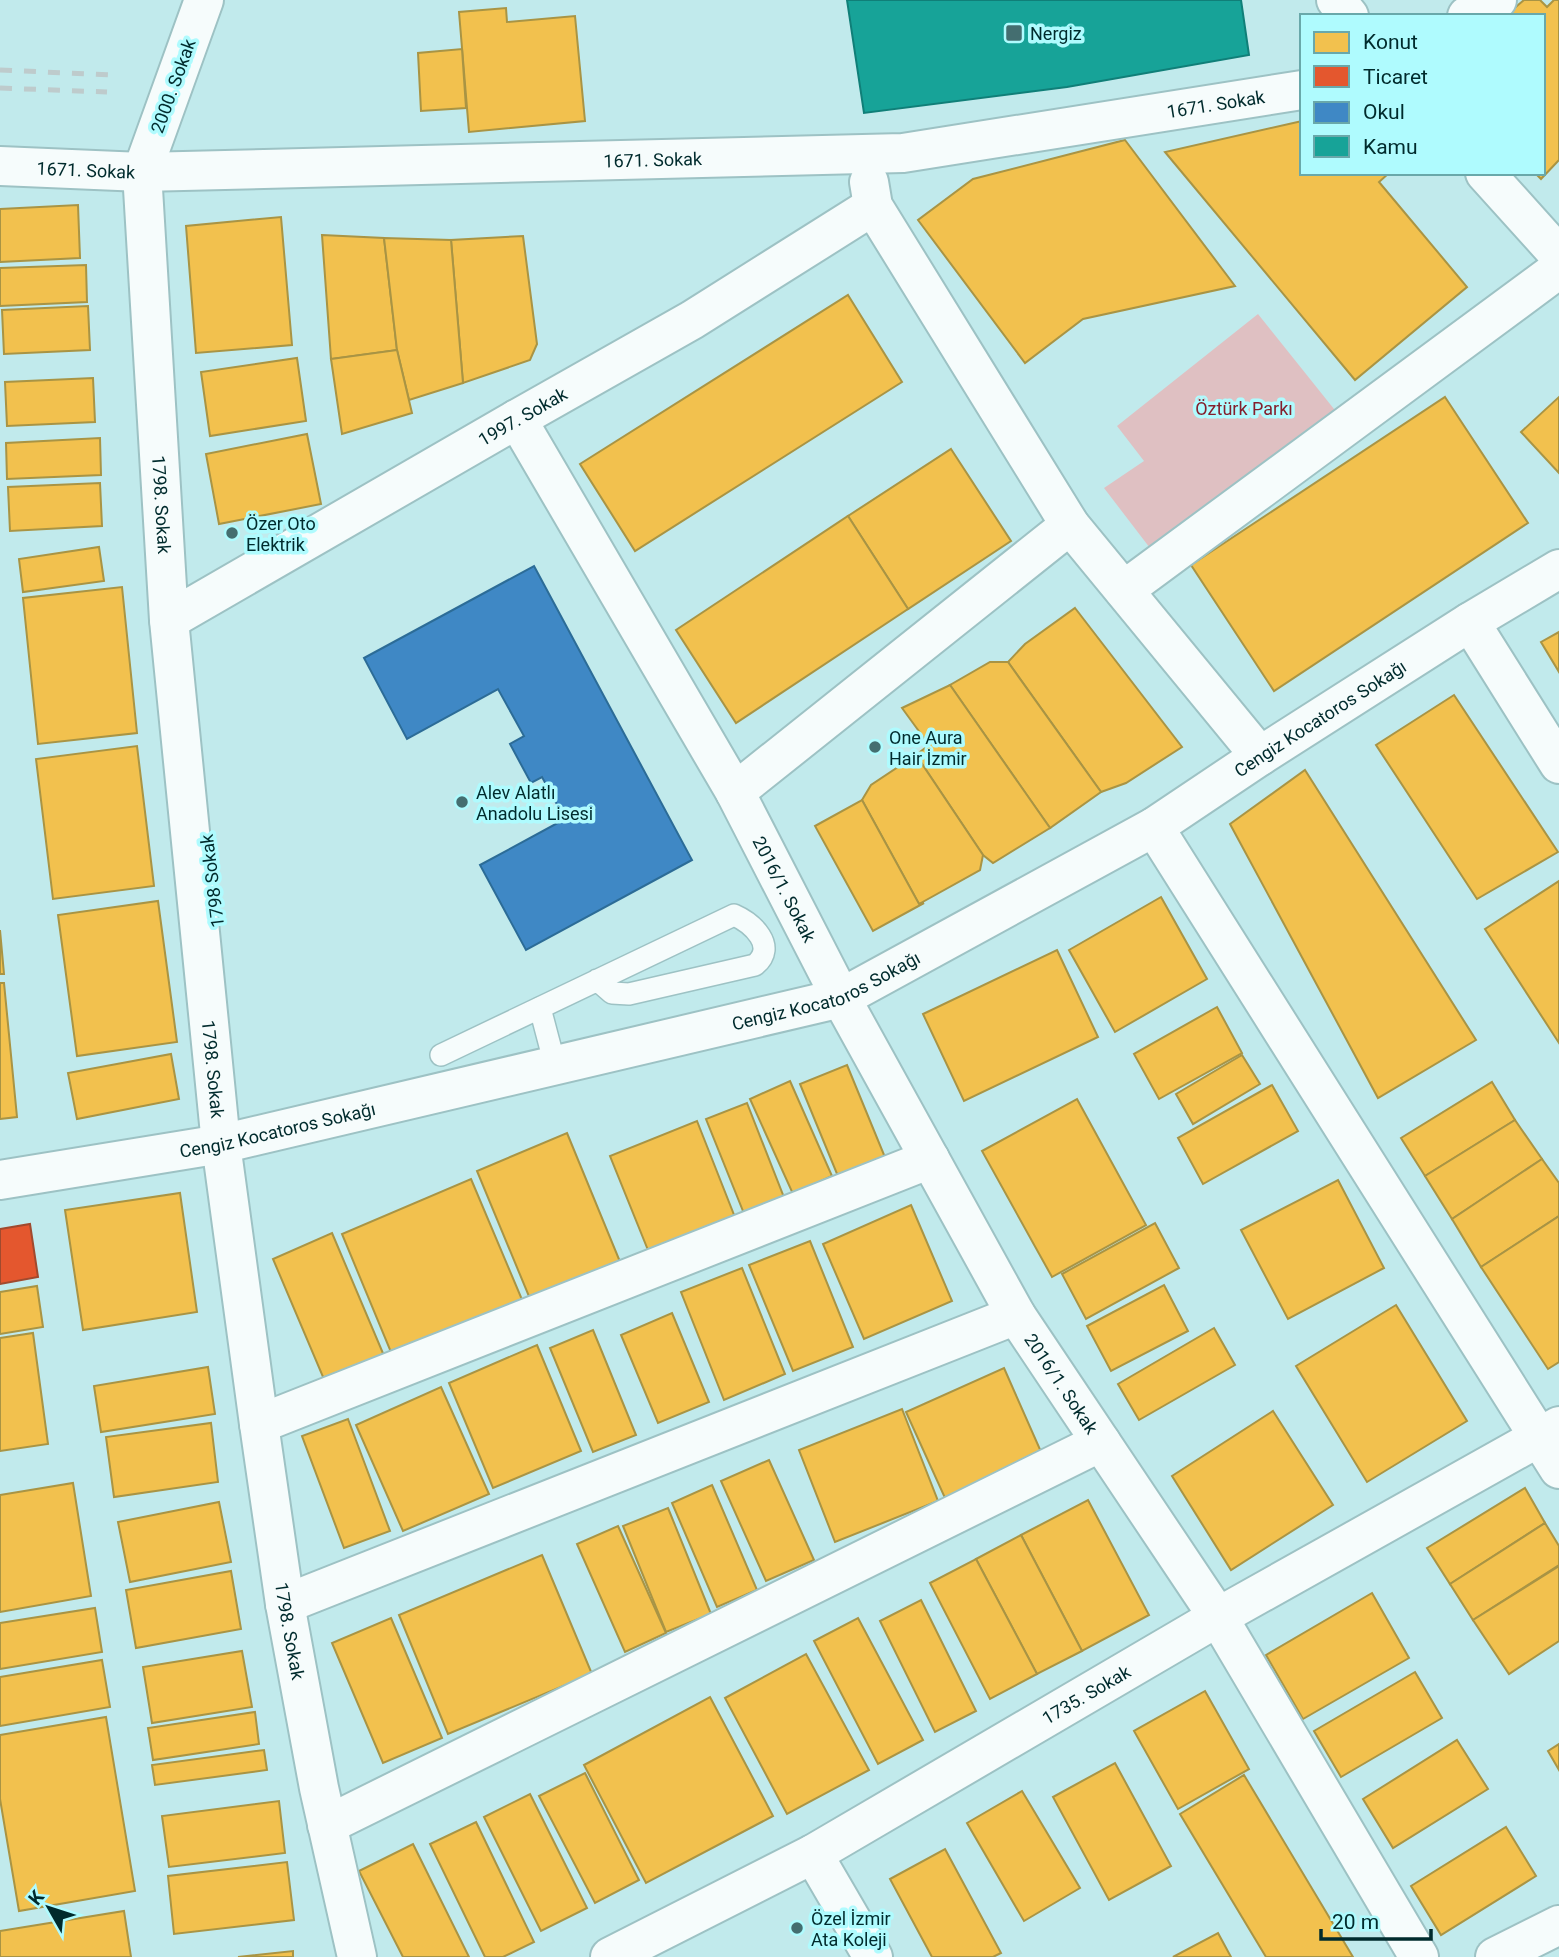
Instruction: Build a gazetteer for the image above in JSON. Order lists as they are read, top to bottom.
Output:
{
  "streets": {
    "street": [
      "2000. Sokak",
      "1671. Sokak",
      "1997. Sokak",
      "1798. Sokak",
      "Cengiz Kocatoros Sokağı",
      "2016/1. Sokak",
      "1735. Sokak"
    ]
  },
  "crossings": [
    ["2000. Sokak", "1671. Sokak"],
    ["2000. Sokak", "1798. Sokak"],
    ["1671. Sokak", "1798. Sokak"],
    ["1997. Sokak", "1798. Sokak"],
    ["1997. Sokak", "2016/1. Sokak"],
    ["1798. Sokak", "Cengiz Kocatoros Sokağı"],
    ["Cengiz Kocatoros Sokağı", "2016/1. Sokak"],
    ["2016/1. Sokak", "1735. Sokak"]
  ],
  "parks": ["Öztürk Parkı"],
  "places": {
    "transit": ["Nergiz"],
    "other": [
      "Özer Oto Elektrik",
      "One Aura Hair İzmir",
      "Alev Alatlı Anadolu Lisesi",
      "Özel İzmir Ata Koleji"
    ]
  },
  "legend": [
    "Konut",
    "Ticaret",
    "Okul",
    "Kamu"
  ],
  "scale_bar": "20 m",
  "north": "top left"
}
